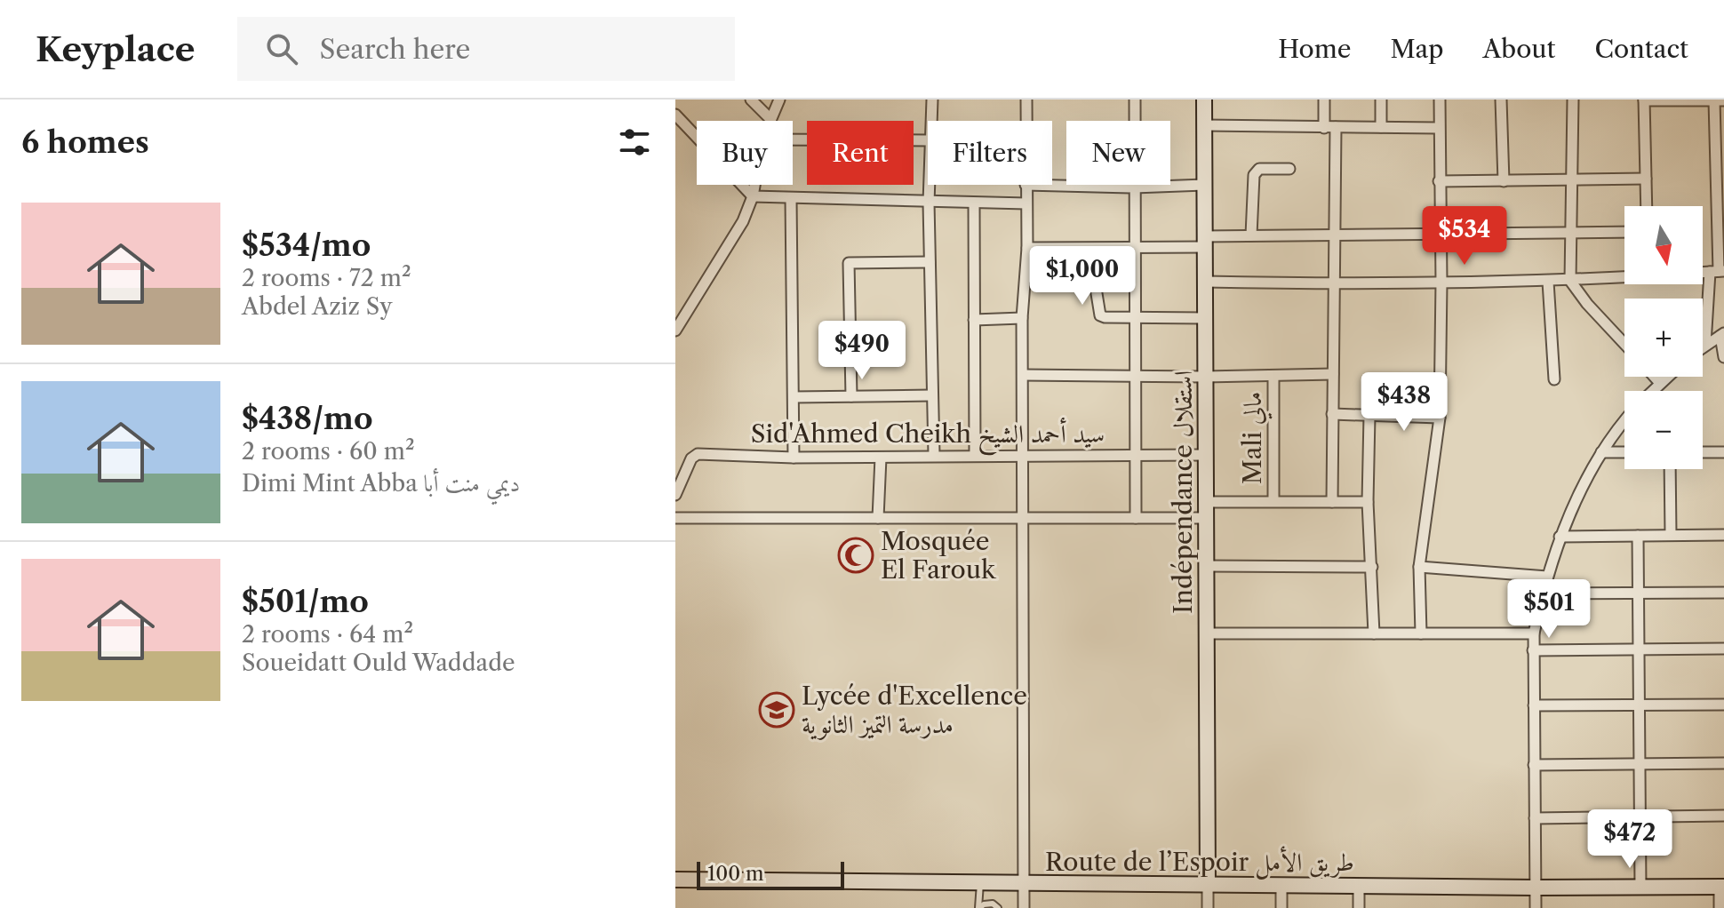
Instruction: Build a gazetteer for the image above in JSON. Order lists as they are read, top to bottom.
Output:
{
  "streets": {
    "street": [
      "Sid'Ahmed Cheikh سيد أحمد الشيخ",
      "Mali مالي",
      "Indépendance استقلال",
      "Route de l’Espoir طريق الأمل"
    ]
  },
  "crossings": [
    ["Sid'Ahmed Cheikh سيد أحمد الشيخ", "Indépendance استقلال"],
    ["Indépendance استقلال", "Route de l’Espoir طريق الأمل"]
  ],
  "places": {
    "mosque": ["Mosquée El Farouk"],
    "school or university": ["Lycée d'Excellence مدرسة التميز الثانوية"]
  },
  "scale_bar": "100 m",
  "north": "bottom",
  "page": {
    "header": "Keyplace",
    "search": "Search here",
    "nav": [
      "Home",
      "Map",
      "About",
      "Contact"
    ],
    "heading": "6 homes",
    "chip": [
      "Buy",
      "Rent",
      "Filters",
      "New"
    ],
    "list": [
      {
        "name": "$534/mo",
        "note": "2 rooms · 72 m² · Abdel Aziz Sy"
      },
      {
        "name": "$438/mo",
        "note": "2 rooms · 60 m² · Dimi Mint Abba ديمي منت أبا"
      },
      {
        "name": "$501/mo",
        "note": "2 rooms · 64 m² · Soueidatt Ould Waddade"
      }
    ],
    "map_buttons": ["+", "−"],
    "price": [
      "$534",
      "$1,000",
      "$490",
      "$438",
      "$501",
      "$472"
    ],
    "scale": "100 m"
  }
}
